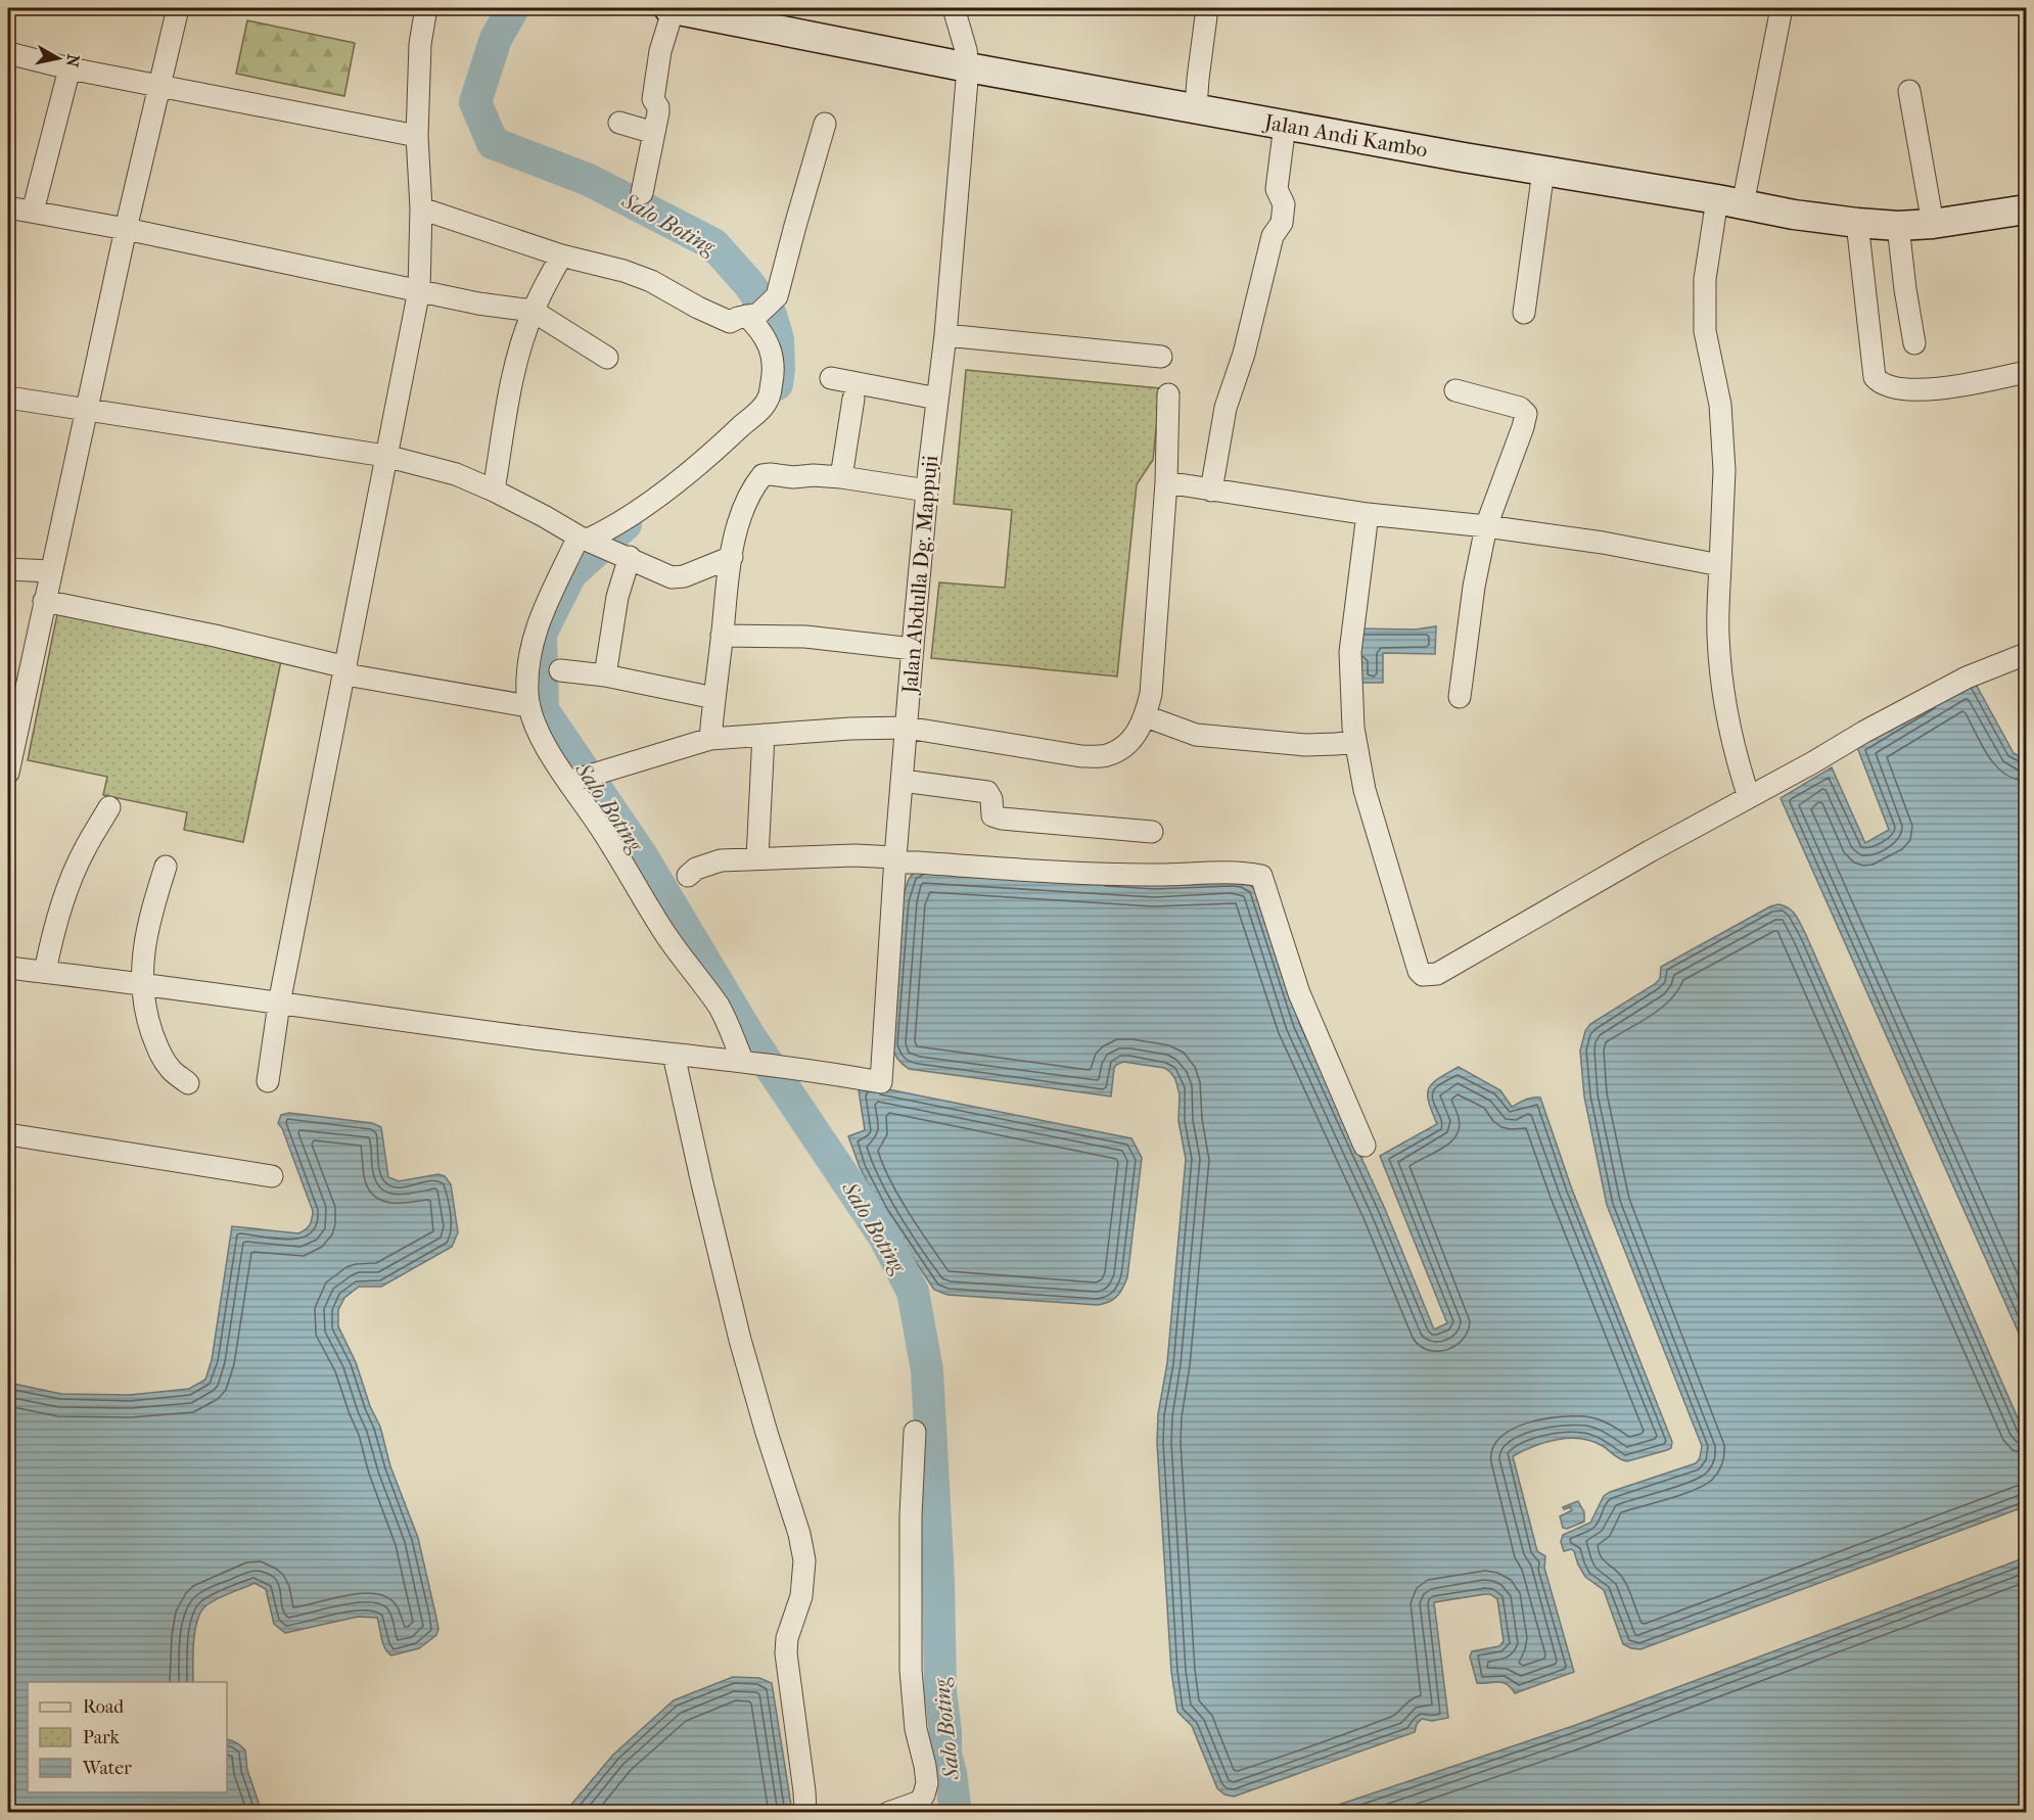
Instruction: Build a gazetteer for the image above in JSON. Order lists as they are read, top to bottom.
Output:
{
  "streets": {
    "street": ["Jalan Andi Kambo", "Jalan Abdulla Dg. Mappuji"]
  },
  "crossings": [
    ["Jalan Andi Kambo", "Jalan Abdulla Dg. Mappuji"]
  ],
  "water": ["Salo Boting"],
  "legend": ["Road", "Park", "Water"],
  "north": "right"
}
